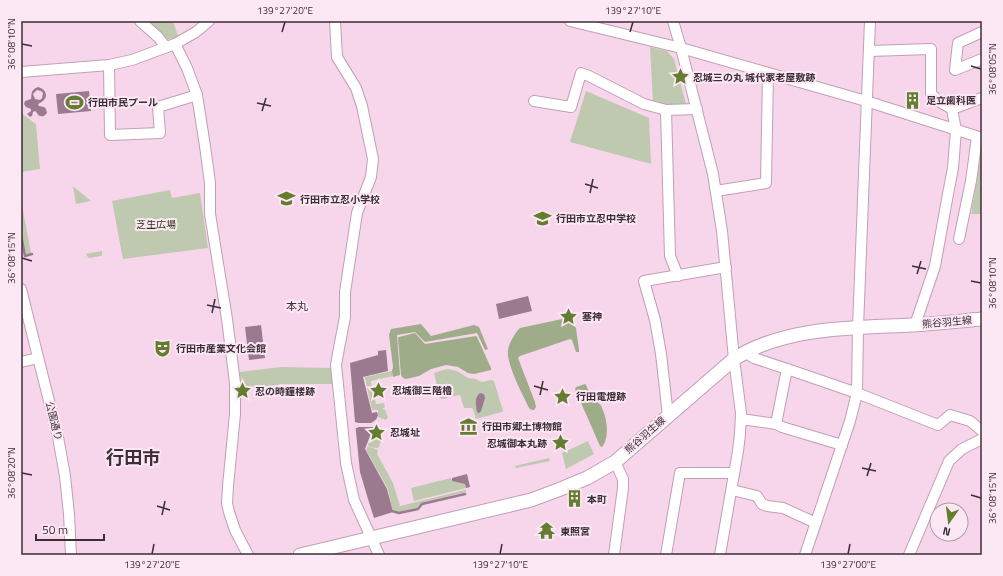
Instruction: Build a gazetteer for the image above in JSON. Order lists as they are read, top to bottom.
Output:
{
  "streets": {
    "main road": ["熊谷羽生線"],
    "street": ["公園通り"]
  },
  "districts": ["本丸", "行田市"],
  "parks": ["芝生広場"],
  "places": {
    "place": [
      "忍城三の丸 城代家老屋敷跡",
      "塞神",
      "忍城御三階櫓",
      "忍の時鐘楼跡",
      "行田電燈跡",
      "忍城址",
      "忍城御本丸跡"
    ],
    "building": ["足立歯科医", "本町"],
    "sports": ["行田市民プール"],
    "school or university": ["行田市立忍小学校", "行田市立忍中学校"],
    "theatre": ["行田市産業文化会館"],
    "museum": ["行田市郷土博物館"],
    "temple": ["東照宮"]
  },
  "scale_bar": "50 m",
  "north": "bottom",
  "coordinates": [
    "139°27'20\"E",
    "139°27'10\"E",
    "36°08'10\"N",
    "36°08'05\"N",
    "36°08'15\"N",
    "36°08'20\"N",
    "139°27'00\"E"
  ]
}
